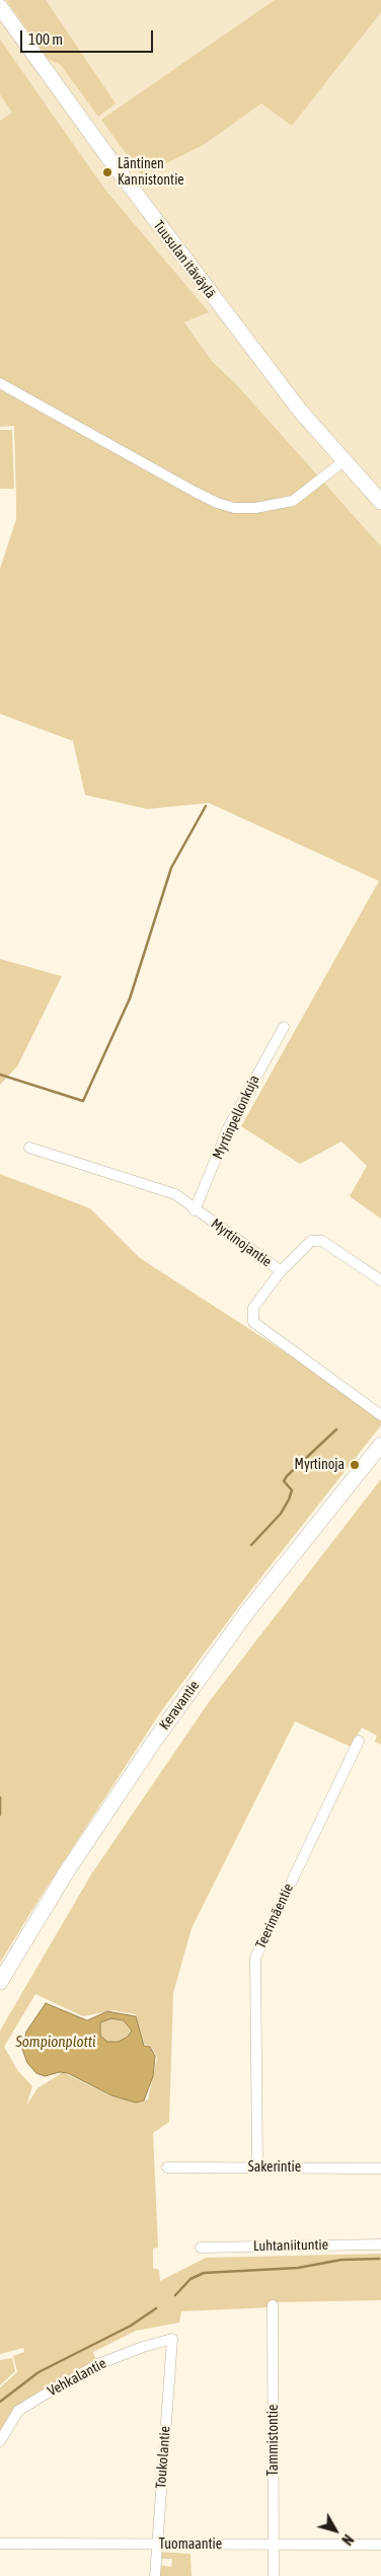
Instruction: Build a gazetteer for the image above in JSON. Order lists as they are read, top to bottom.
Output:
{
  "streets": {
    "main road": ["Tuusulan itäväylä", "Keravantie"],
    "street": [
      "Myrtinpellonkuja",
      "Myrtinojantie",
      "Teerimäentie",
      "Sakerintie",
      "Luhtaniituntie",
      "Vehkalantie",
      "Tammistontie",
      "Toukolantie",
      "Tuomaantie"
    ]
  },
  "crossings": [
    ["Myrtinpellonkuja", "Myrtinojantie"],
    ["Teerimäentie", "Sakerintie"],
    ["Vehkalantie", "Toukolantie"],
    ["Tammistontie", "Tuomaantie"],
    ["Toukolantie", "Tuomaantie"]
  ],
  "water": ["Sompionplotti"],
  "places": ["Läntinen Kannistontie", "Myrtinoja"],
  "scale_bar": "100 m",
  "north": "bottom right"
}
